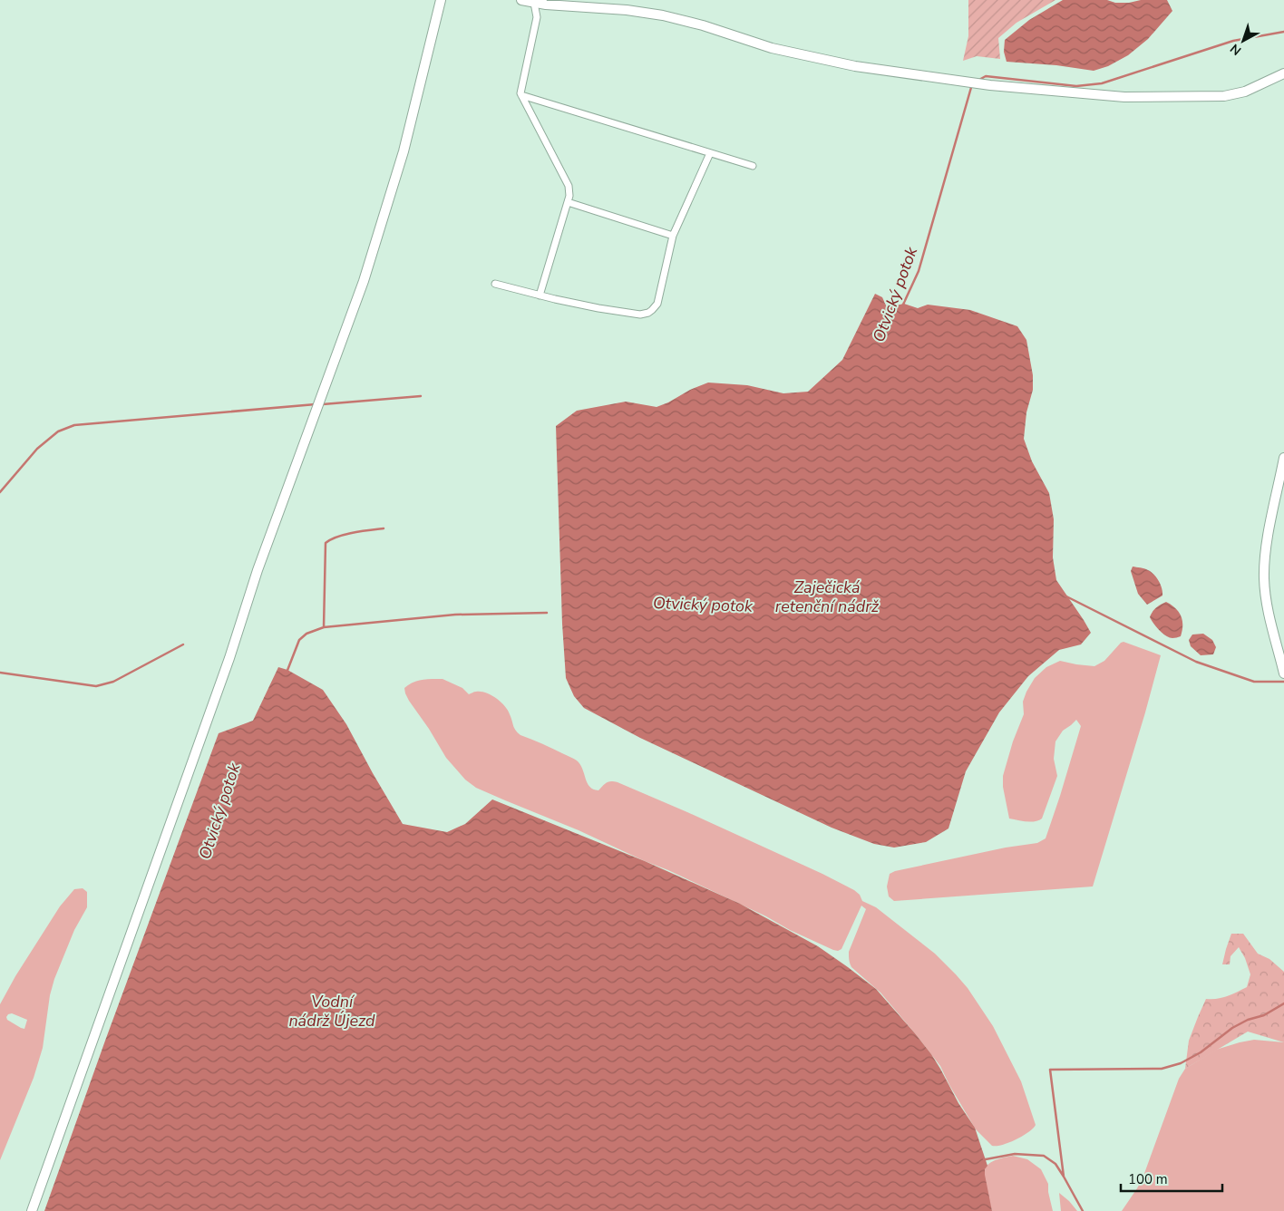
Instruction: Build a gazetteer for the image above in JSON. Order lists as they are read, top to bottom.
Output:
{
  "water": ["Otvický potok", "Zaječická retenční nádrž", "Vodní nádrž Újezd"],
  "scale_bar": "100 m",
  "north": "bottom left"
}
